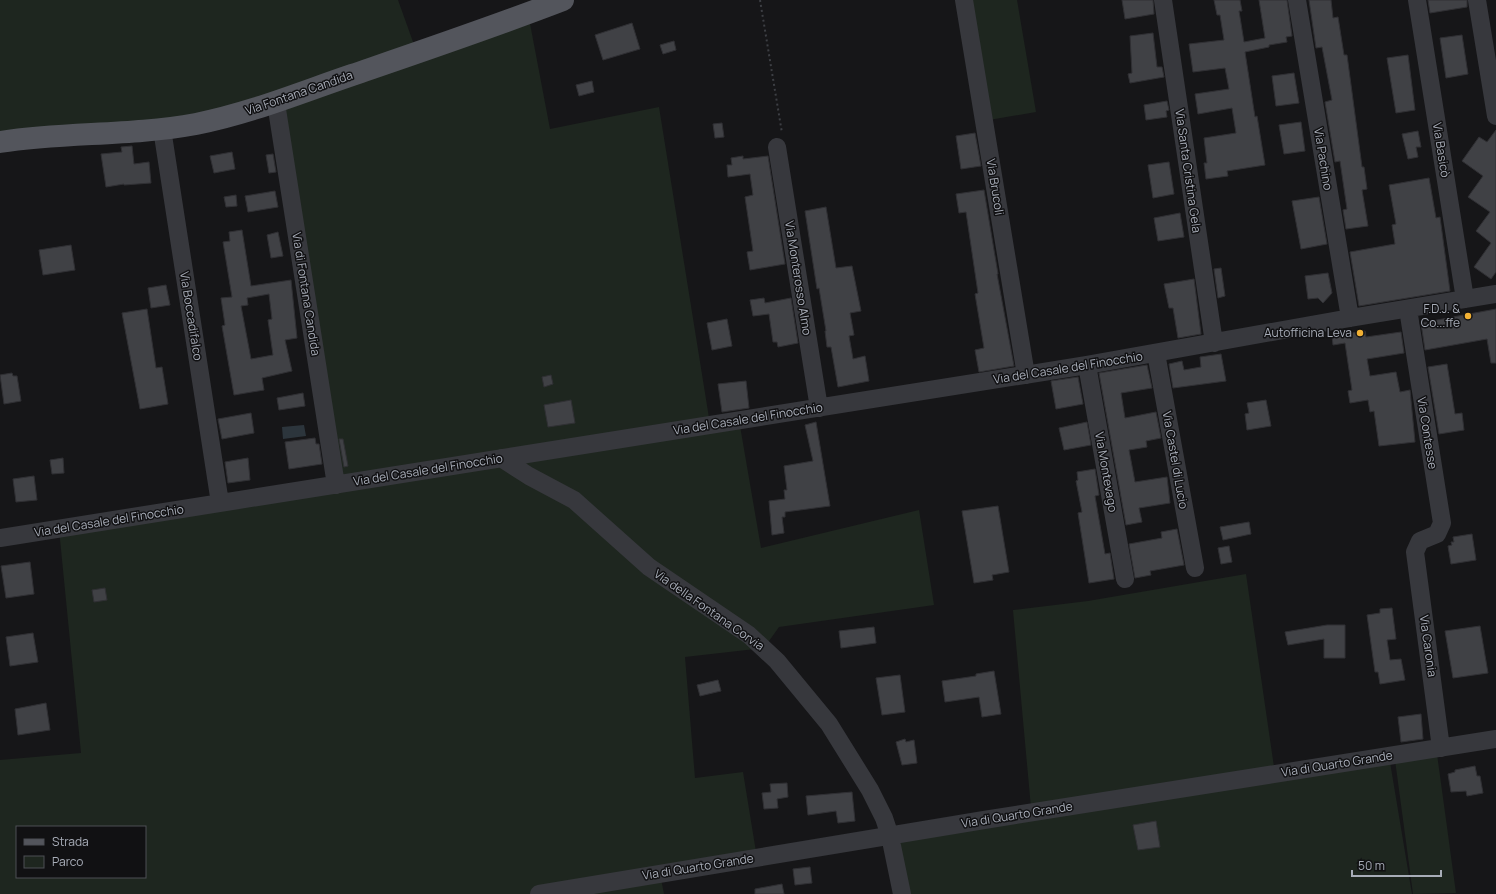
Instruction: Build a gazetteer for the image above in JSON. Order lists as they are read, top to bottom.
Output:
{
  "streets": {
    "main road": ["Via Fontana Candida"],
    "street": [
      "Via Basicò",
      "Via Pachino",
      "Via Santa Cristina Gela",
      "Via Brucoli",
      "Via Monterosso Almo",
      "Via di Fontana Candida",
      "Via Boccadifalco",
      "Via del Casale del Finocchio",
      "Via Contesse",
      "Via Castel di Lucio",
      "Via Montevago",
      "Via della Fontana Corvia",
      "Via Caronia",
      "Via di Quarto Grande"
    ]
  },
  "crossings": [
    ["Via Fontana Candida", "Via di Fontana Candida"],
    ["Via Fontana Candida", "Via Boccadifalco"],
    ["Via Basicò", "Via del Casale del Finocchio"],
    ["Via Pachino", "Via del Casale del Finocchio"],
    ["Via Santa Cristina Gela", "Via del Casale del Finocchio"],
    ["Via Brucoli", "Via del Casale del Finocchio"],
    ["Via Monterosso Almo", "Via del Casale del Finocchio"],
    ["Via di Fontana Candida", "Via del Casale del Finocchio"],
    ["Via Boccadifalco", "Via del Casale del Finocchio"],
    ["Via del Casale del Finocchio", "Via Contesse"],
    ["Via del Casale del Finocchio", "Via Castel di Lucio"],
    ["Via del Casale del Finocchio", "Via Montevago"],
    ["Via del Casale del Finocchio", "Via della Fontana Corvia"],
    ["Via Contesse", "Via Caronia"],
    ["Via della Fontana Corvia", "Via di Quarto Grande"],
    ["Via Caronia", "Via di Quarto Grande"]
  ],
  "places": ["F.D.J. & Co...ffe", "Autofficina Leva"],
  "legend": ["Strada", "Parco"],
  "scale_bar": "50 m"
}
